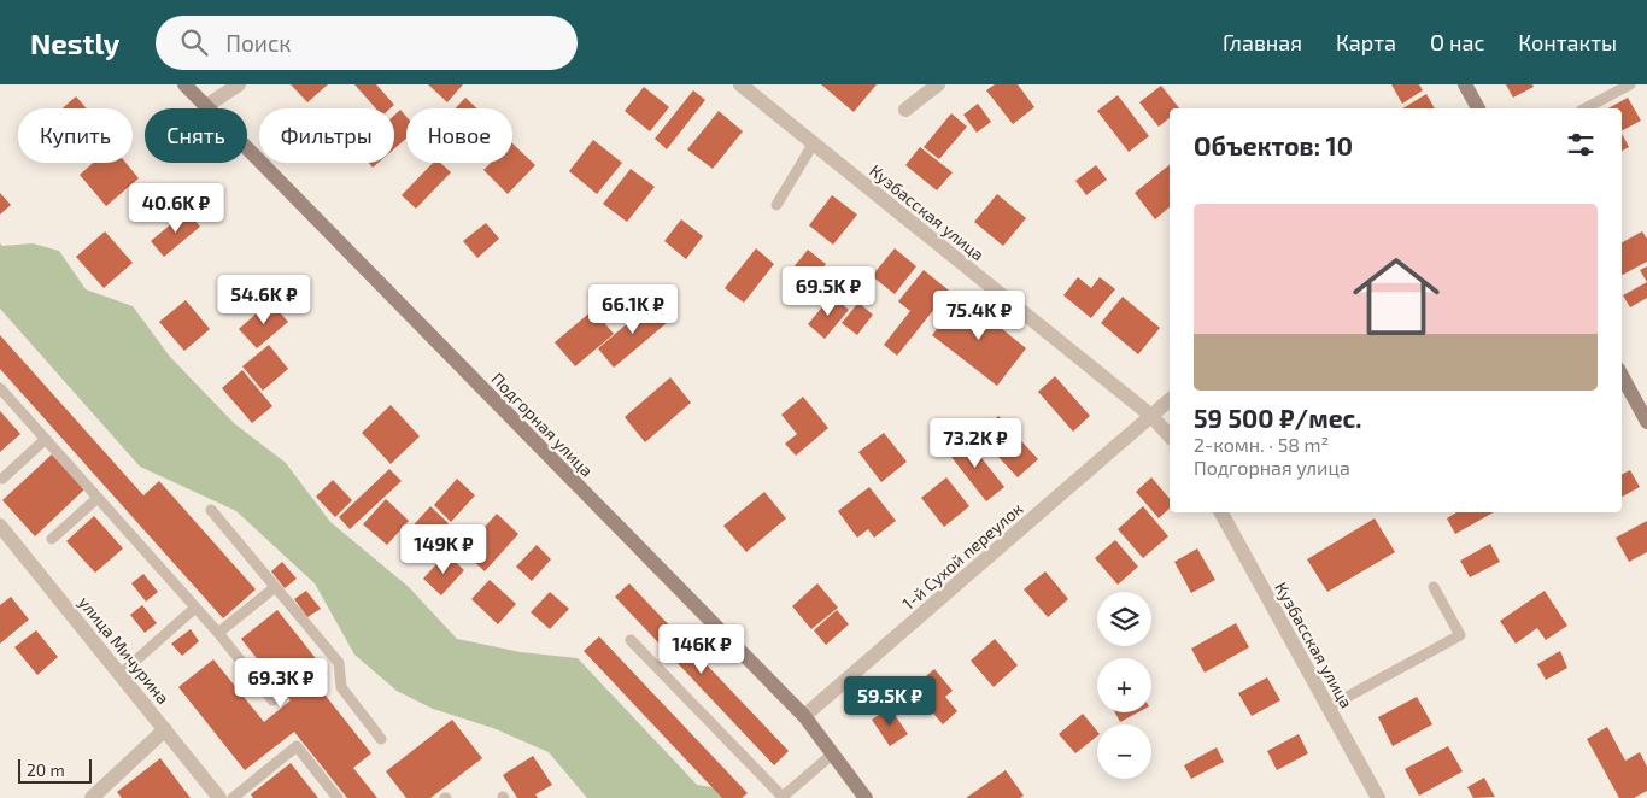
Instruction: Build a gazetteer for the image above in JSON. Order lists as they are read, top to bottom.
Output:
{
  "streets": {
    "street": [
      "Кузбасская улица",
      "Подгорная улица",
      "1-й Сухой переулок",
      "улица Мичурина"
    ]
  },
  "crossings": [
    ["Кузбасская улица", "1-й Сухой переулок"],
    ["Подгорная улица", "1-й Сухой переулок"]
  ],
  "scale_bar": "20 m",
  "page": {
    "header": "Nestly",
    "search": "Поиск",
    "nav": [
      "Главная",
      "Карта",
      "О нас",
      "Контакты"
    ],
    "chip": [
      "Купить",
      "Снять",
      "Фильтры",
      "Новое"
    ],
    "heading": "Объектов: 10",
    "list": [
      {
        "name": "59 500 ₽/мес.",
        "note": "2-комн. · 58 m² · Подгорная улица"
      }
    ],
    "price": [
      "40.6K ₽",
      "69.5K ₽",
      "54.6K ₽",
      "66.1K ₽",
      "75.4K ₽",
      "73.2K ₽",
      "149K ₽",
      "146K ₽",
      "69.3K ₽",
      "59.5K ₽"
    ],
    "map_buttons": ["+", "−"],
    "scale": "20 m"
  }
}
